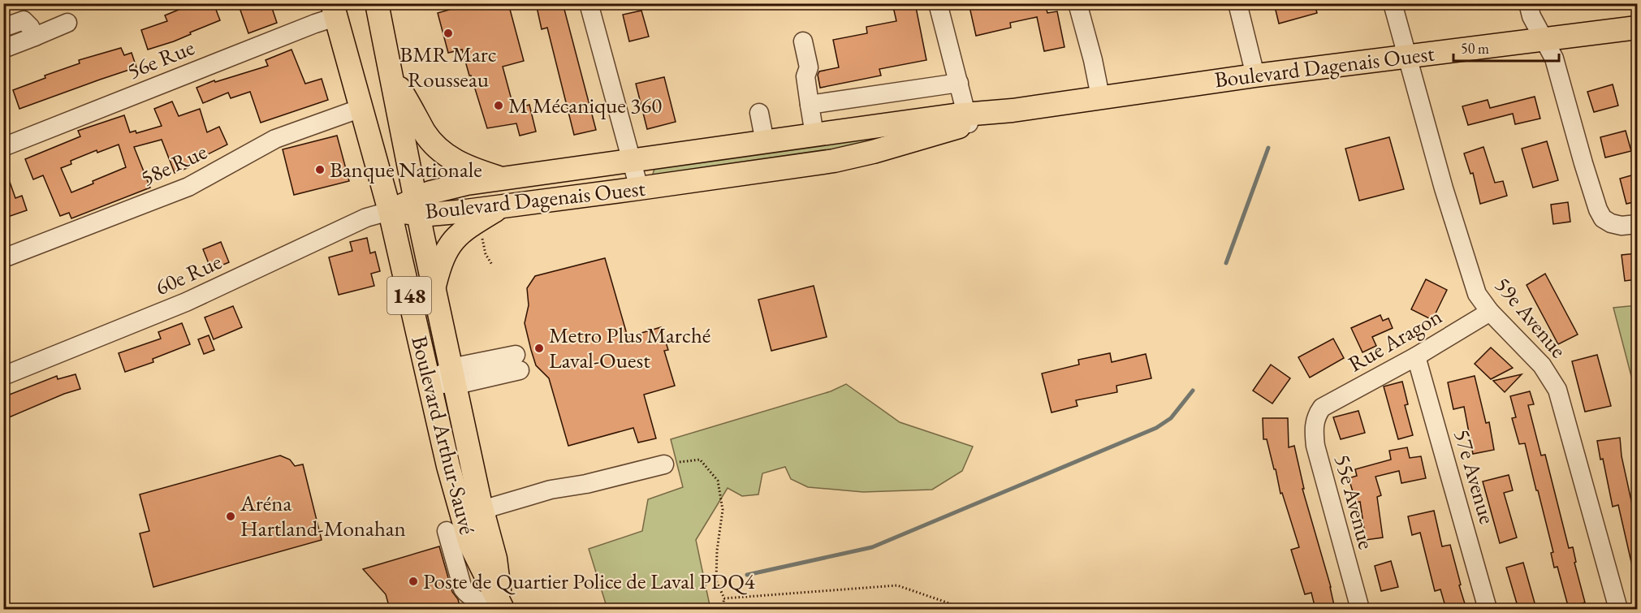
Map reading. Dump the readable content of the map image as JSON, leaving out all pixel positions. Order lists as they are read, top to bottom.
{
  "streets": {
    "main road": ["Boulevard Dagenais Ouest", "148", "Boulevard Arthur-Sauvé"],
    "street": [
      "56e Rue",
      "58e Rue",
      "60e Rue",
      "59e Avenue",
      "Rue Aragon",
      "57e Avenue",
      "55e Avenue"
    ]
  },
  "crossings": [
    ["56e Rue", "Boulevard Arthur-Sauvé"],
    ["Boulevard Dagenais Ouest", "60e Rue"],
    ["Boulevard Dagenais Ouest", "59e Avenue"],
    ["Boulevard Dagenais Ouest", "Boulevard Arthur-Sauvé"],
    ["58e Rue", "Boulevard Arthur-Sauvé"],
    ["60e Rue", "Boulevard Arthur-Sauvé"],
    ["59e Avenue", "Rue Aragon"],
    ["Rue Aragon", "57e Avenue"],
    ["Rue Aragon", "55e Avenue"]
  ],
  "places": [
    "BMR Marc Rousseau",
    "M Mécanique 360",
    "Banque Nationale",
    "Metro Plus Marché Laval-Ouest",
    "Aréna Hartland-Monahan",
    "Poste de Quartier Police de Laval PDQ4"
  ],
  "scale_bar": "50 m"
}
